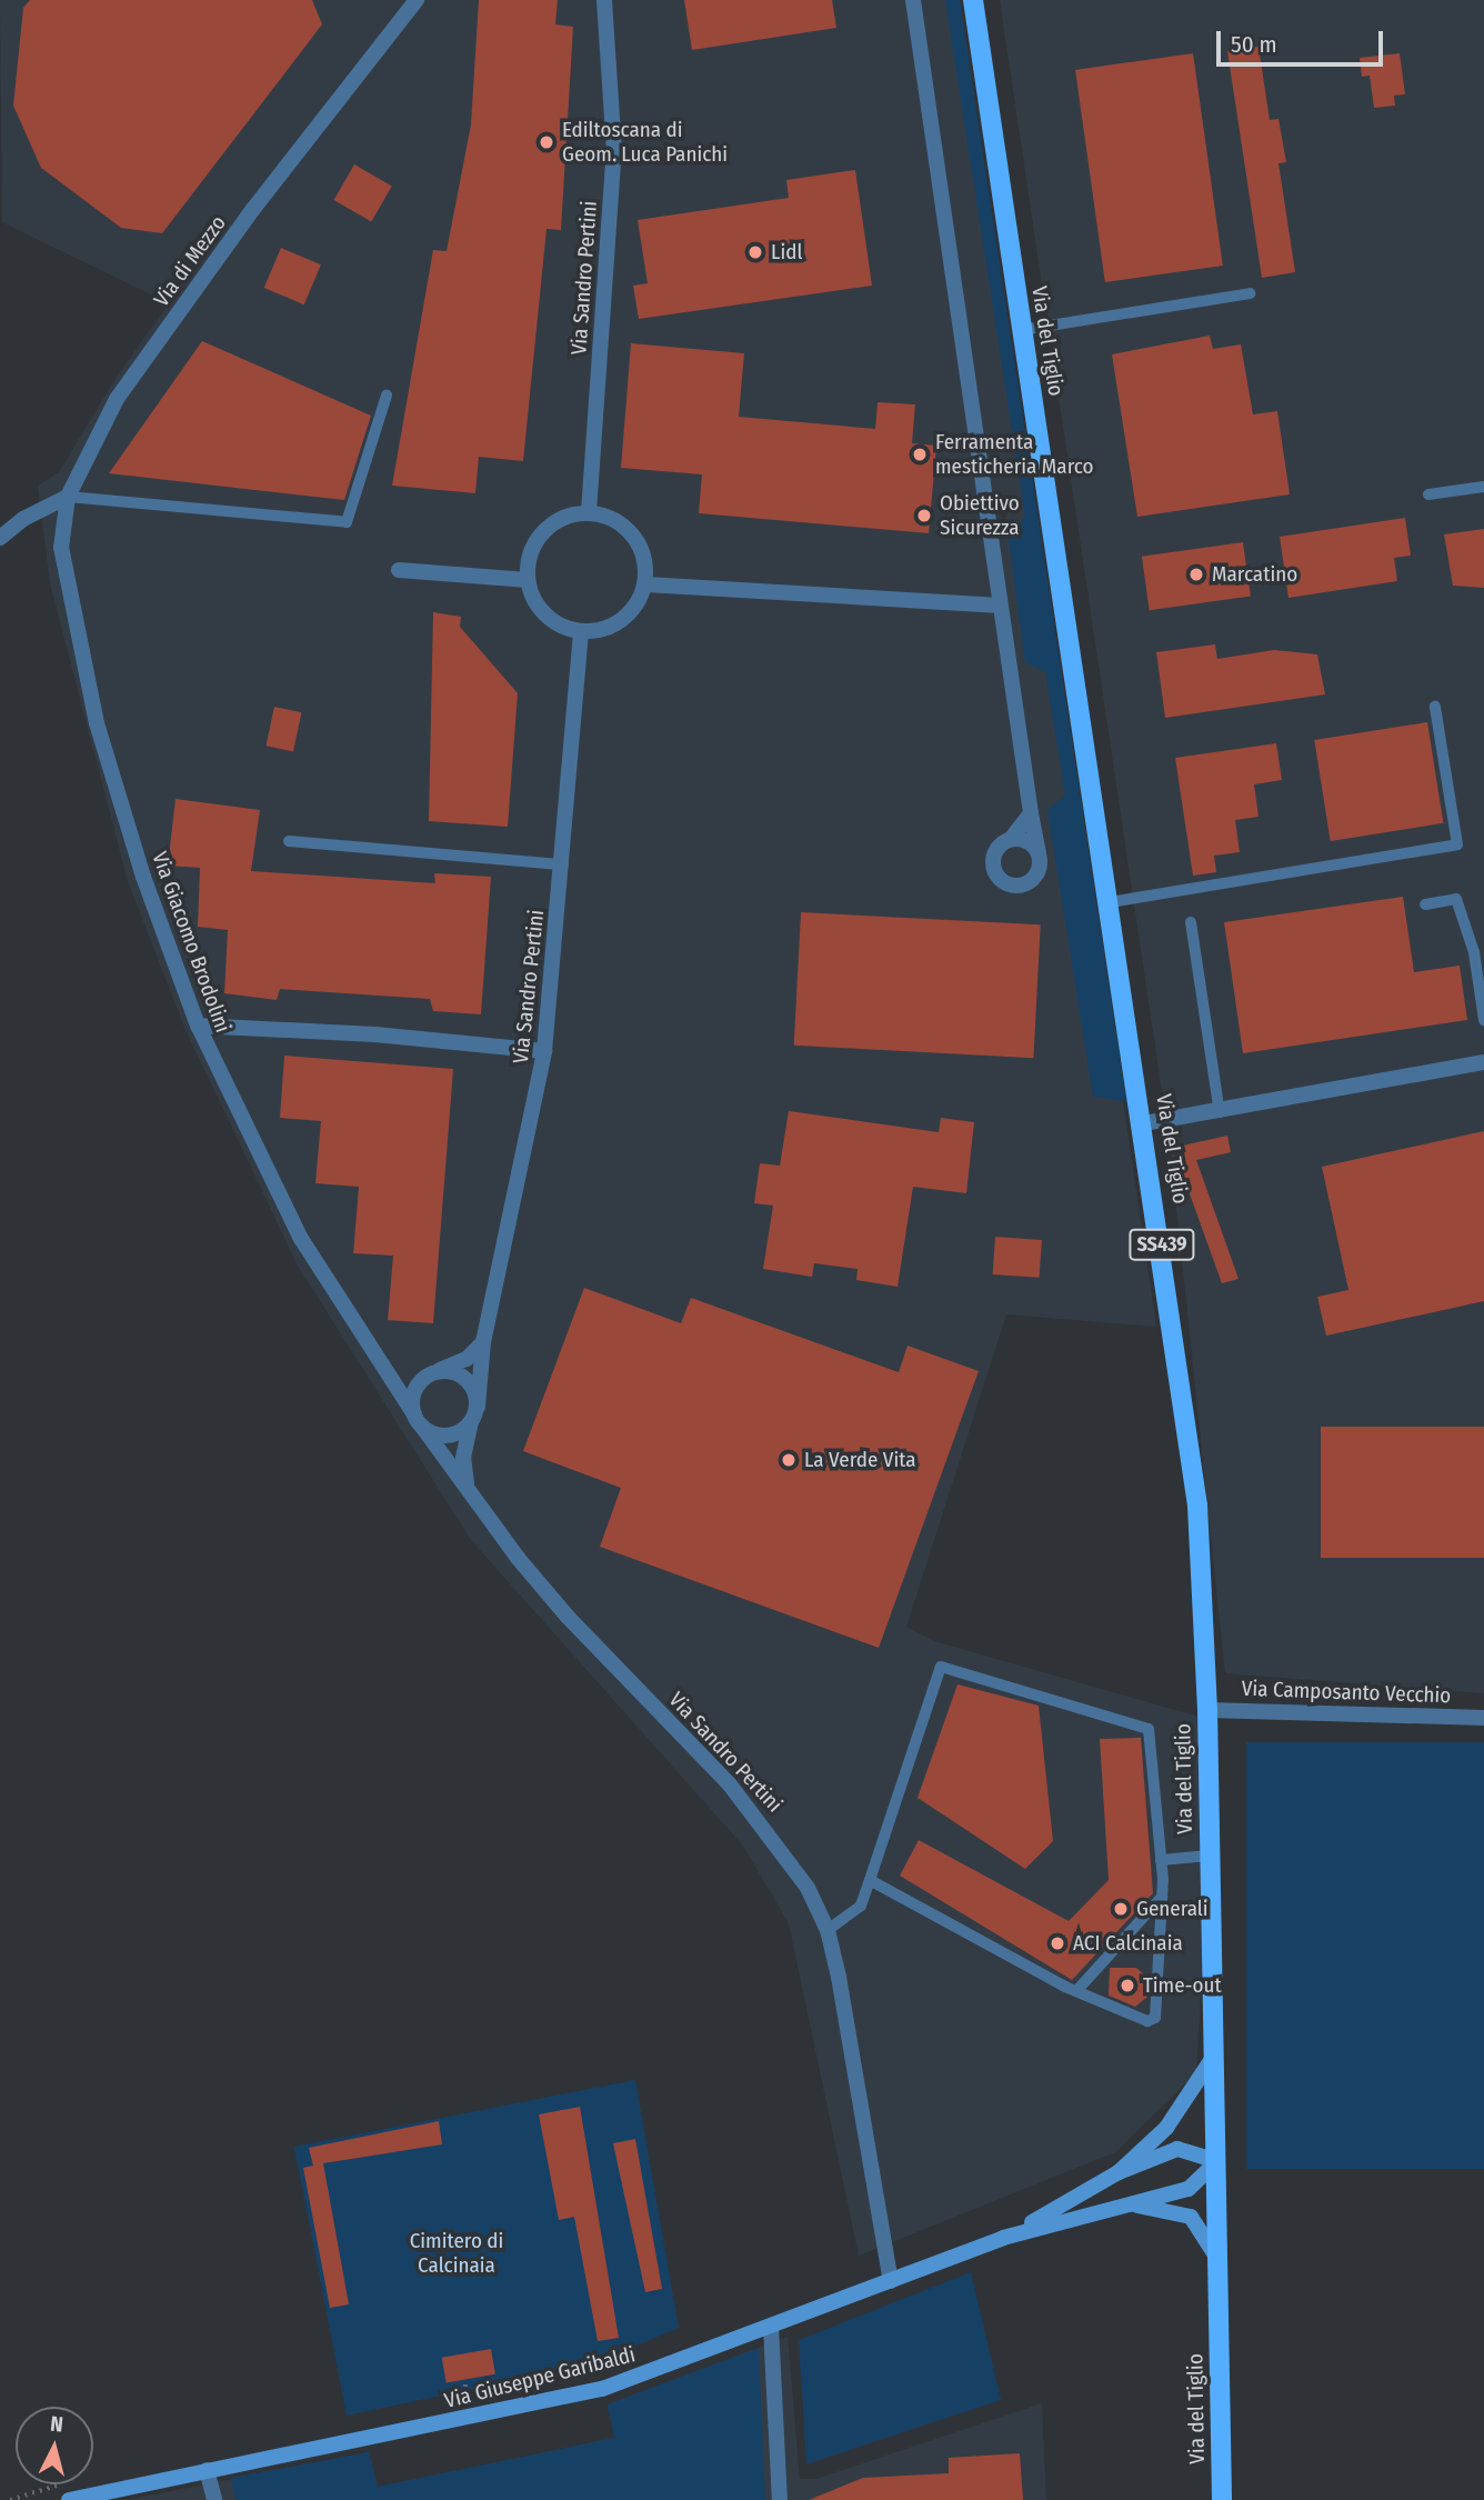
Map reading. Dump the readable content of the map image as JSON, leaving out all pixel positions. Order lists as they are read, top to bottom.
{
  "streets": {
    "main road": ["Via del Tiglio", "SS439"],
    "street": [
      "Via di Mezzo",
      "Via Sandro Pertini",
      "Via Giacomo Brodolini",
      "Via Camposanto Vecchio",
      "Via Giuseppe Garibaldi"
    ]
  },
  "crossings": [
    ["Via di Mezzo", "Via Giacomo Brodolini"],
    ["Via Sandro Pertini", "Via Giacomo Brodolini"],
    ["Via Sandro Pertini", "Via Giuseppe Garibaldi"],
    ["Via del Tiglio", "Via Camposanto Vecchio"]
  ],
  "parks": ["Cimitero di Calcinaia"],
  "places": [
    "Ediltoscana di Geom. Luca Panichi",
    "Lidl",
    "Ferramenta mesticheria Marco",
    "Obiettivo Sicurezza",
    "Marcatino",
    "La Verde Vita",
    "Generali",
    "ACI Calcinaia",
    "Time-out"
  ],
  "scale_bar": "50 m",
  "north": "top"
}
